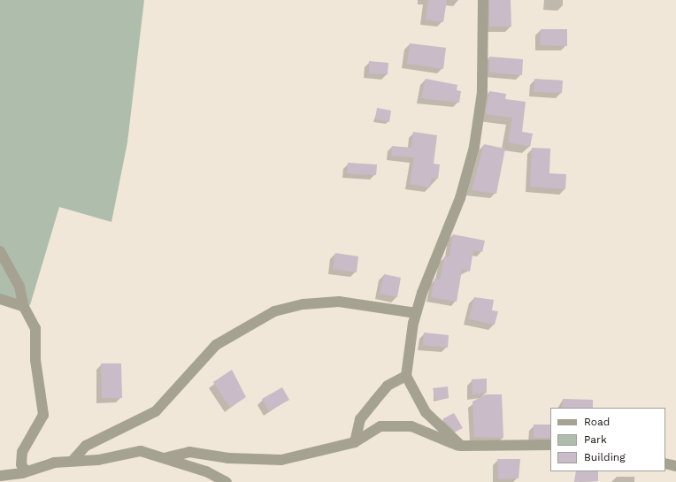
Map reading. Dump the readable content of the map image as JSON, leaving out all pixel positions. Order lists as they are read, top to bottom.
{
  "legend": ["Road", "Park", "Building"]
}
